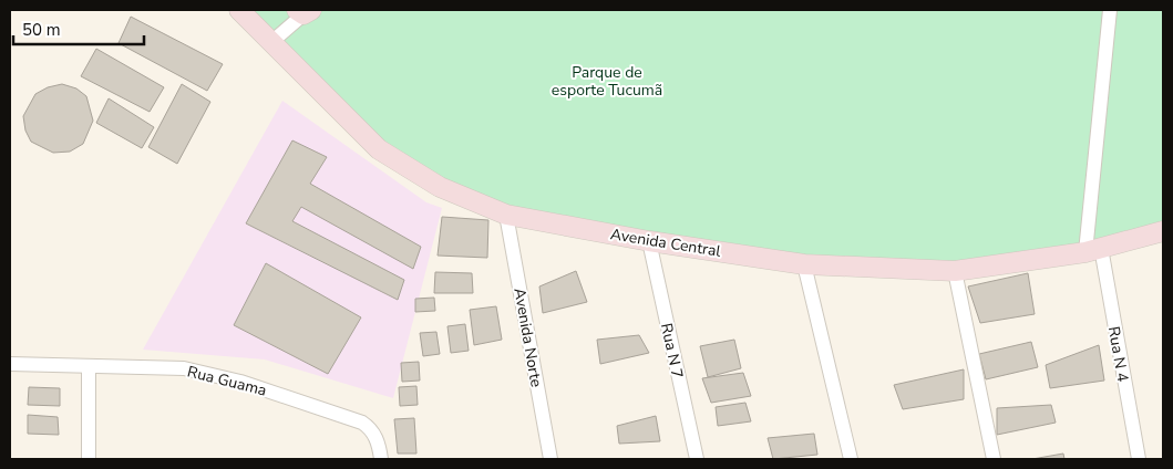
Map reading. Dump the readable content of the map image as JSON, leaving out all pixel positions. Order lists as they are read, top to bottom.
{
  "streets": {
    "street": [
      "Avenida Central",
      "Avenida Norte",
      "Rua N 7",
      "Rua N 4",
      "Rua Guama"
    ]
  },
  "crossings": [
    ["Avenida Central", "Avenida Norte"],
    ["Avenida Central", "Rua N 7"],
    ["Avenida Central", "Rua N 4"]
  ],
  "parks": ["Parque de esporte Tucumã"],
  "scale_bar": "50 m"
}
